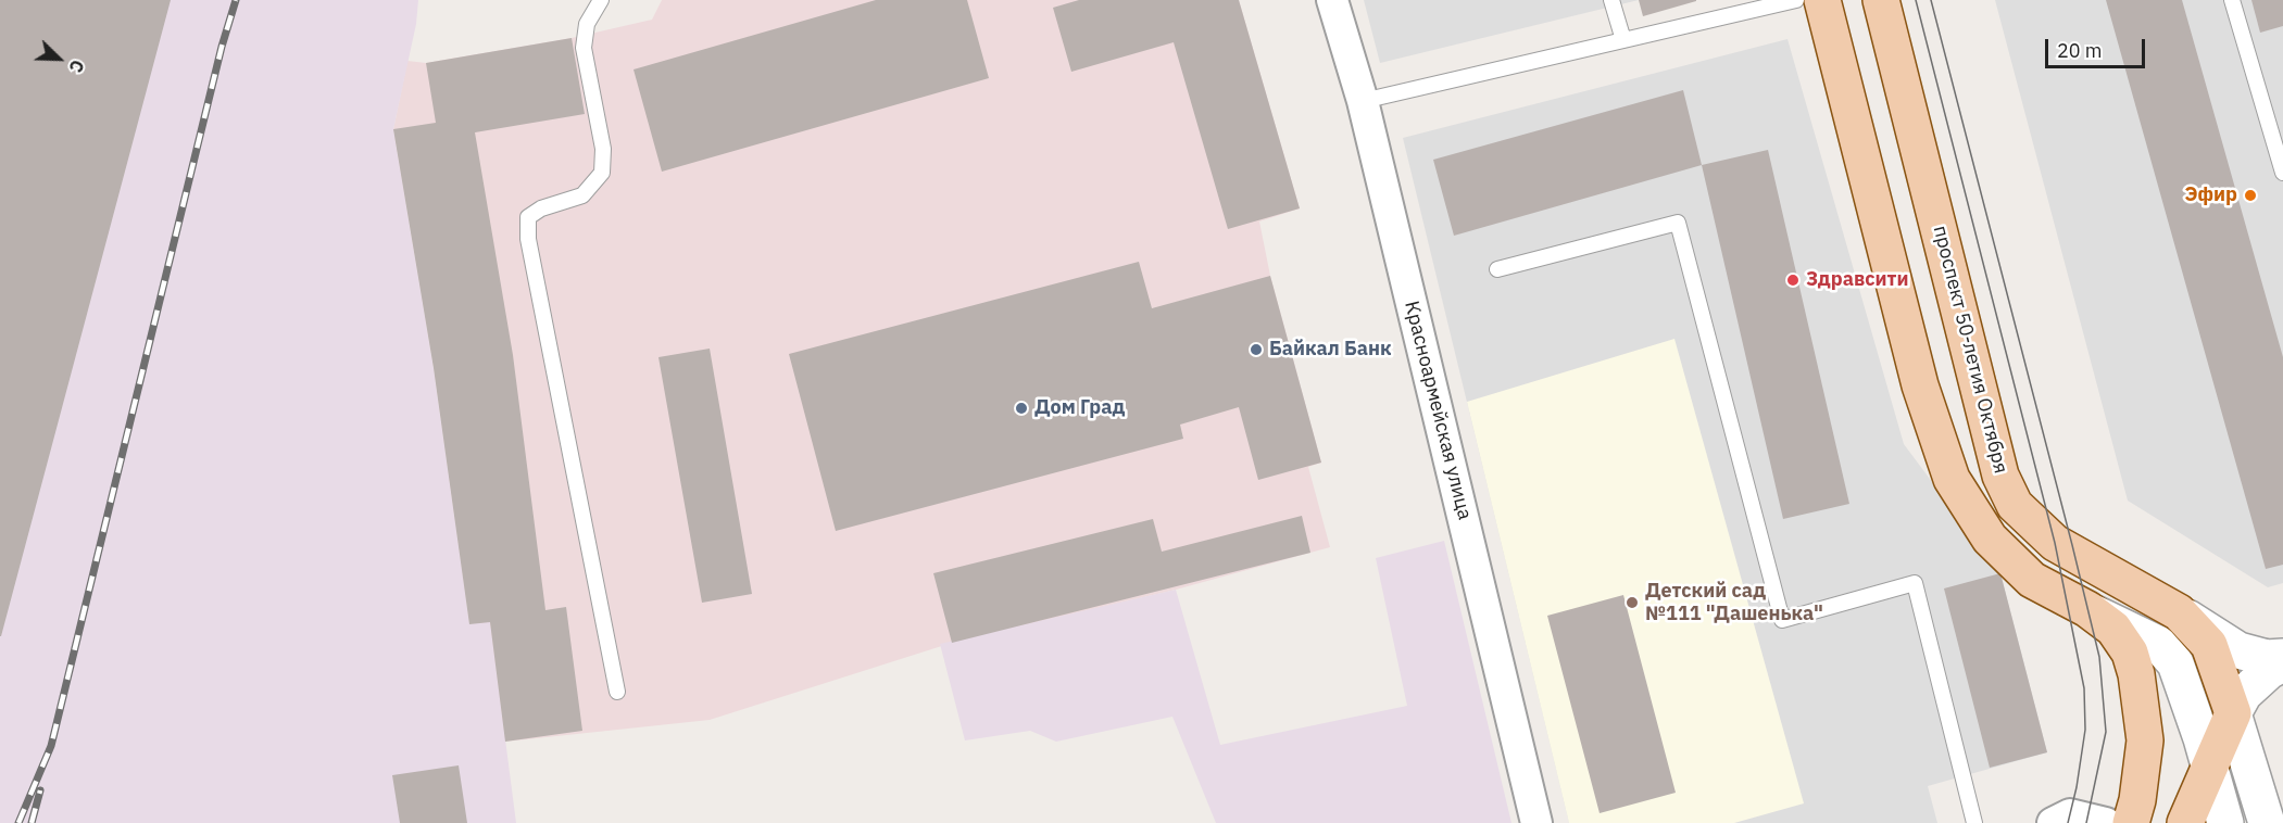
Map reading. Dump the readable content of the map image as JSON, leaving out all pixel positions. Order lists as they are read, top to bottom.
{
  "streets": {
    "main road": ["проспект 50-летия Октября"],
    "street": ["Красноармейская улица"]
  },
  "places": [
    "Эфир",
    "Здравсити",
    "Байкал Банк",
    "Дом Град",
    "Детский сад №111 \"Дашенька\""
  ],
  "scale_bar": "20 m",
  "north": "bottom right"
}
